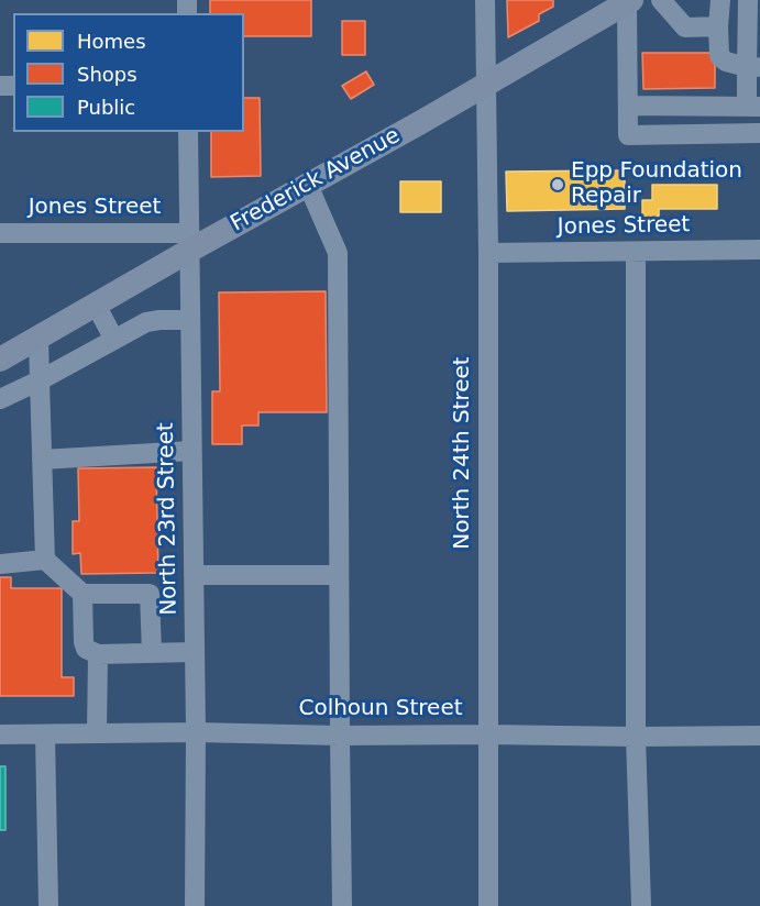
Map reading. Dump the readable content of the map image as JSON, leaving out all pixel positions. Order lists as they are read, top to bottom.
{
  "streets": {
    "main road": ["Frederick Avenue"],
    "street": [
      "Jones Street",
      "North 24th Street",
      "North 23rd Street",
      "Colhoun Street"
    ]
  },
  "crossings": [
    ["Frederick Avenue", "Jones Street"],
    ["Frederick Avenue", "North 24th Street"],
    ["Frederick Avenue", "North 23rd Street"],
    ["Jones Street", "North 24th Street"],
    ["Jones Street", "North 23rd Street"],
    ["North 24th Street", "Colhoun Street"],
    ["North 23rd Street", "Colhoun Street"]
  ],
  "places": ["Epp Foundation Repair"],
  "legend": ["Homes", "Shops", "Public"]
}
